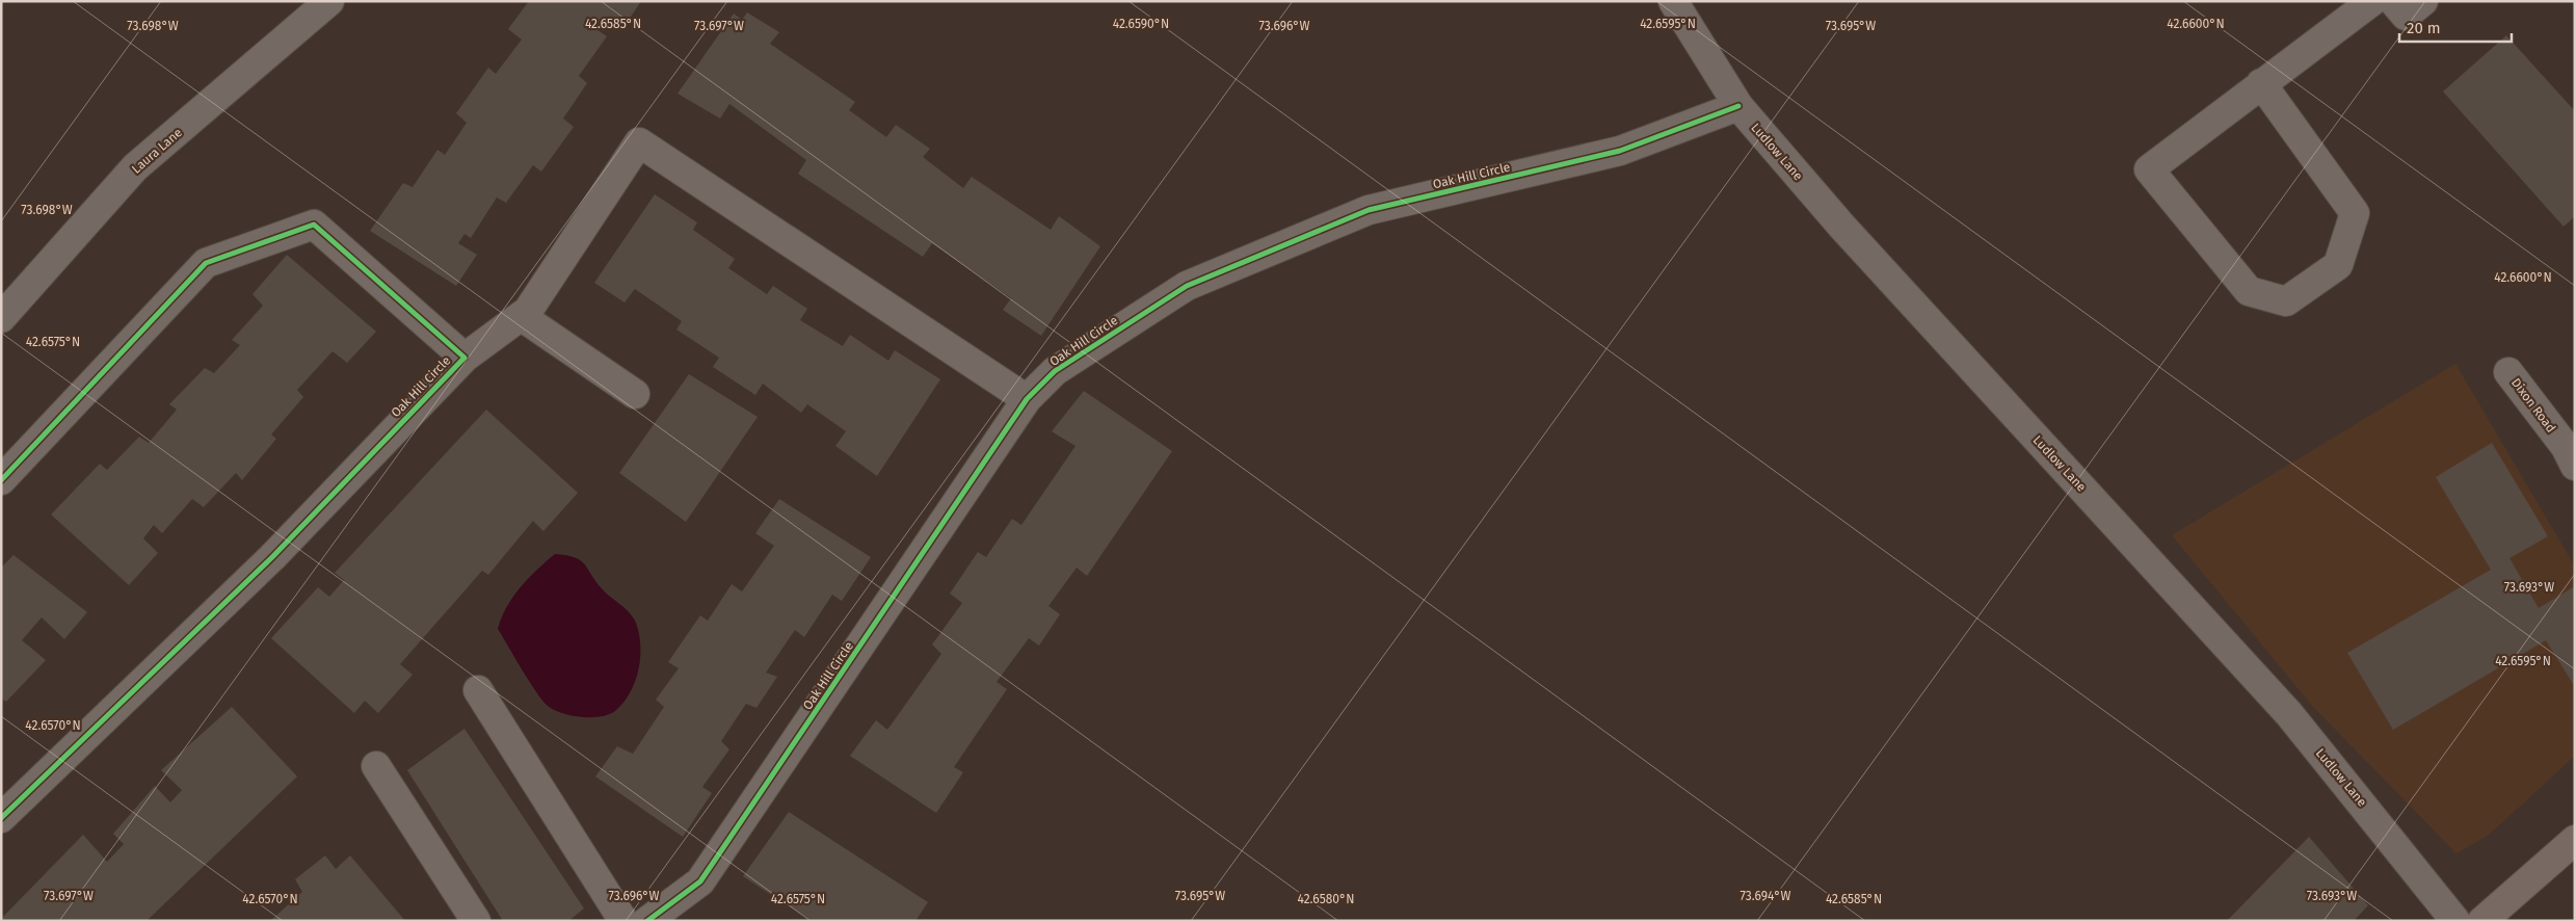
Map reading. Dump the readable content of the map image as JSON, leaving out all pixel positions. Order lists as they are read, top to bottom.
{
  "streets": {
    "street": [
      "Laura Lane",
      "Ludlow Lane",
      "Oak Hill Circle",
      "Dixon Road"
    ]
  },
  "crossings": [
    ["Ludlow Lane", "Oak Hill Circle"]
  ],
  "scale_bar": "20 m",
  "coordinates": [
    "42.6600°N",
    "42.6585°N",
    "42.6590°N",
    "42.6595°N",
    "73.698°W",
    "73.697°W",
    "73.696°W",
    "73.695°W",
    "42.6575°N",
    "73.693°W",
    "42.6570°N",
    "73.694°W",
    "42.6580°N"
  ]
}
